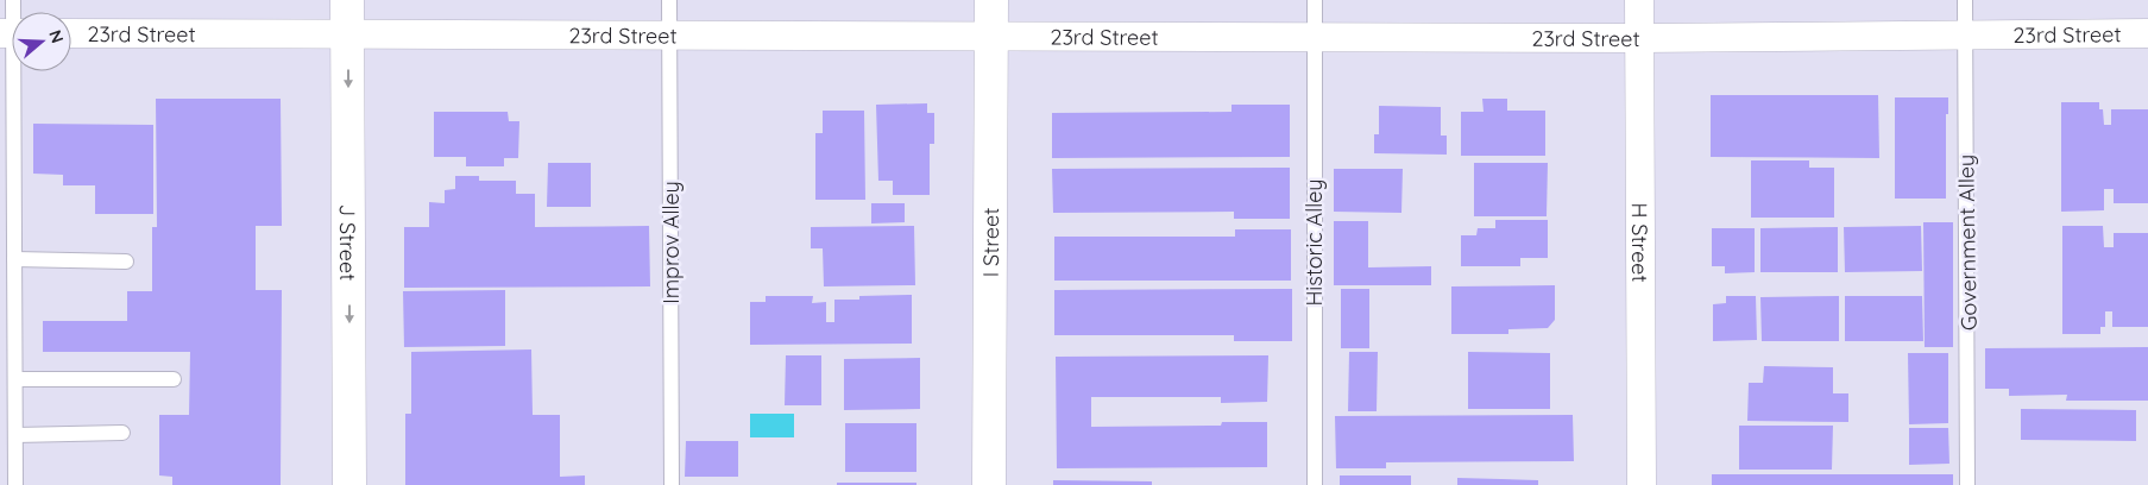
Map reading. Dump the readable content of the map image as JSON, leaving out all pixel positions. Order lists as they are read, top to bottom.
{
  "streets": {
    "main road": ["J Street", "I Street"],
    "street": ["23rd Street", "H Street"],
    "lane": ["Improv Alley", "Historic Alley", "Government Alley"]
  },
  "crossings": [
    ["23rd Street", "J Street"],
    ["23rd Street", "Improv Alley"],
    ["23rd Street", "I Street"],
    ["23rd Street", "Historic Alley"],
    ["23rd Street", "H Street"],
    ["23rd Street", "Government Alley"]
  ],
  "one_way": ["J Street"],
  "north": "right"
}
